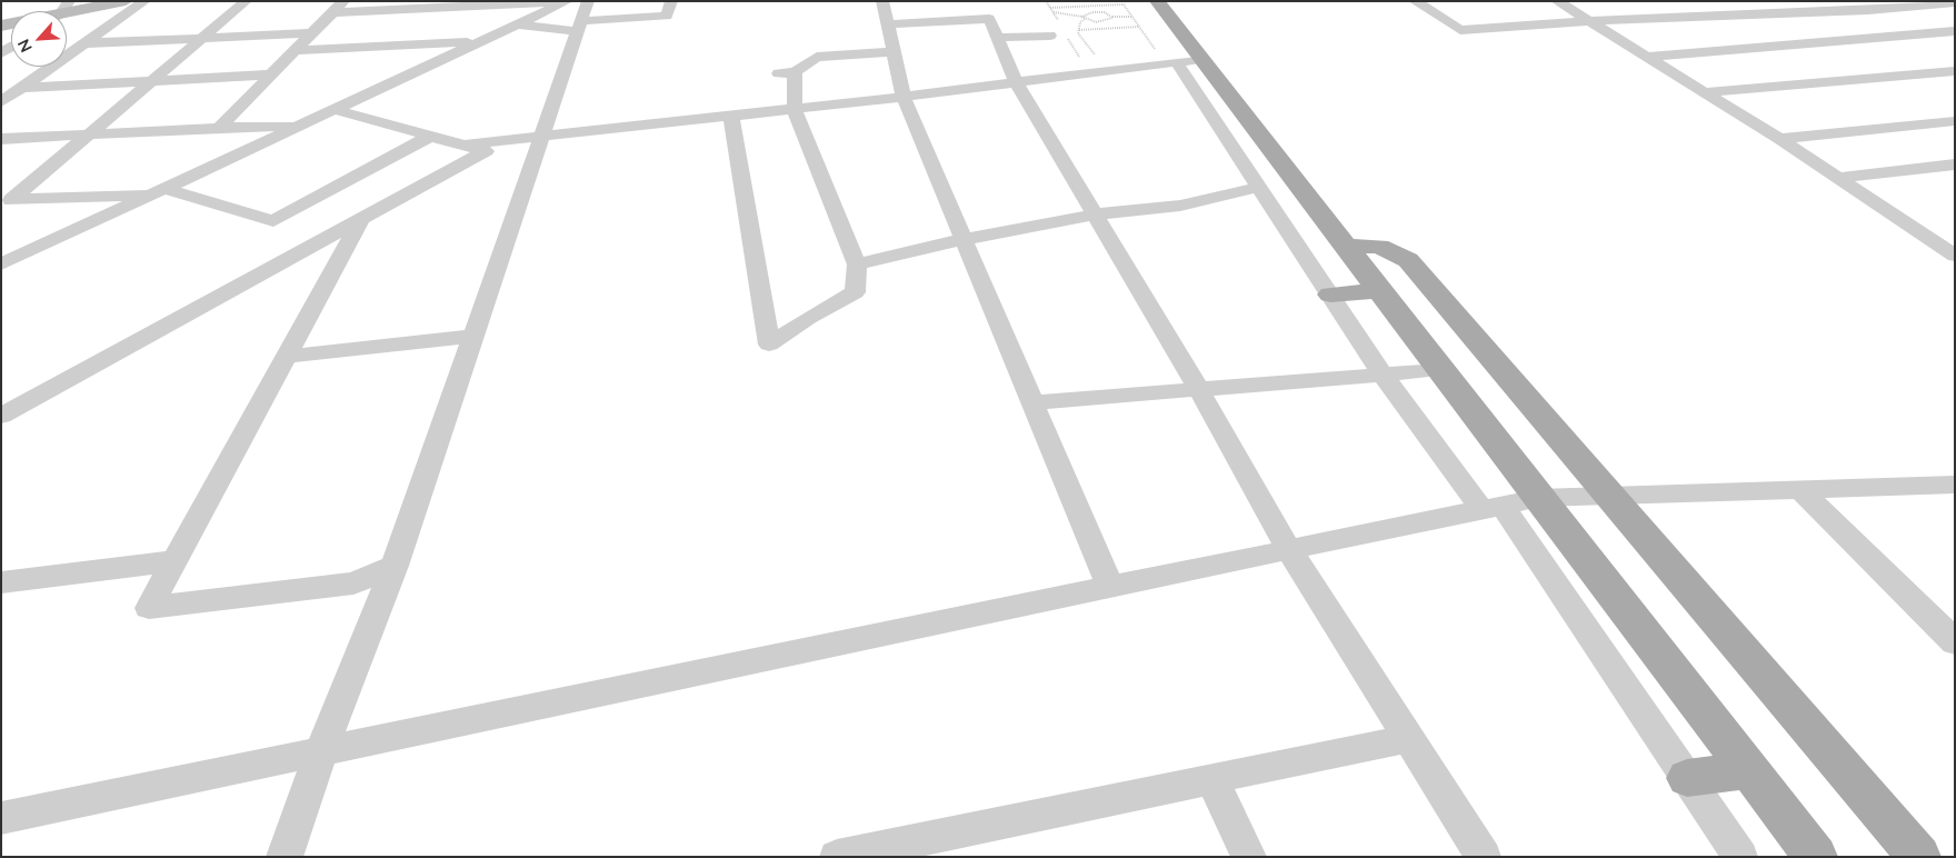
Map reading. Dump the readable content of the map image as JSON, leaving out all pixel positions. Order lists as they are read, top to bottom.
{
  "north": "bottom left"
}
